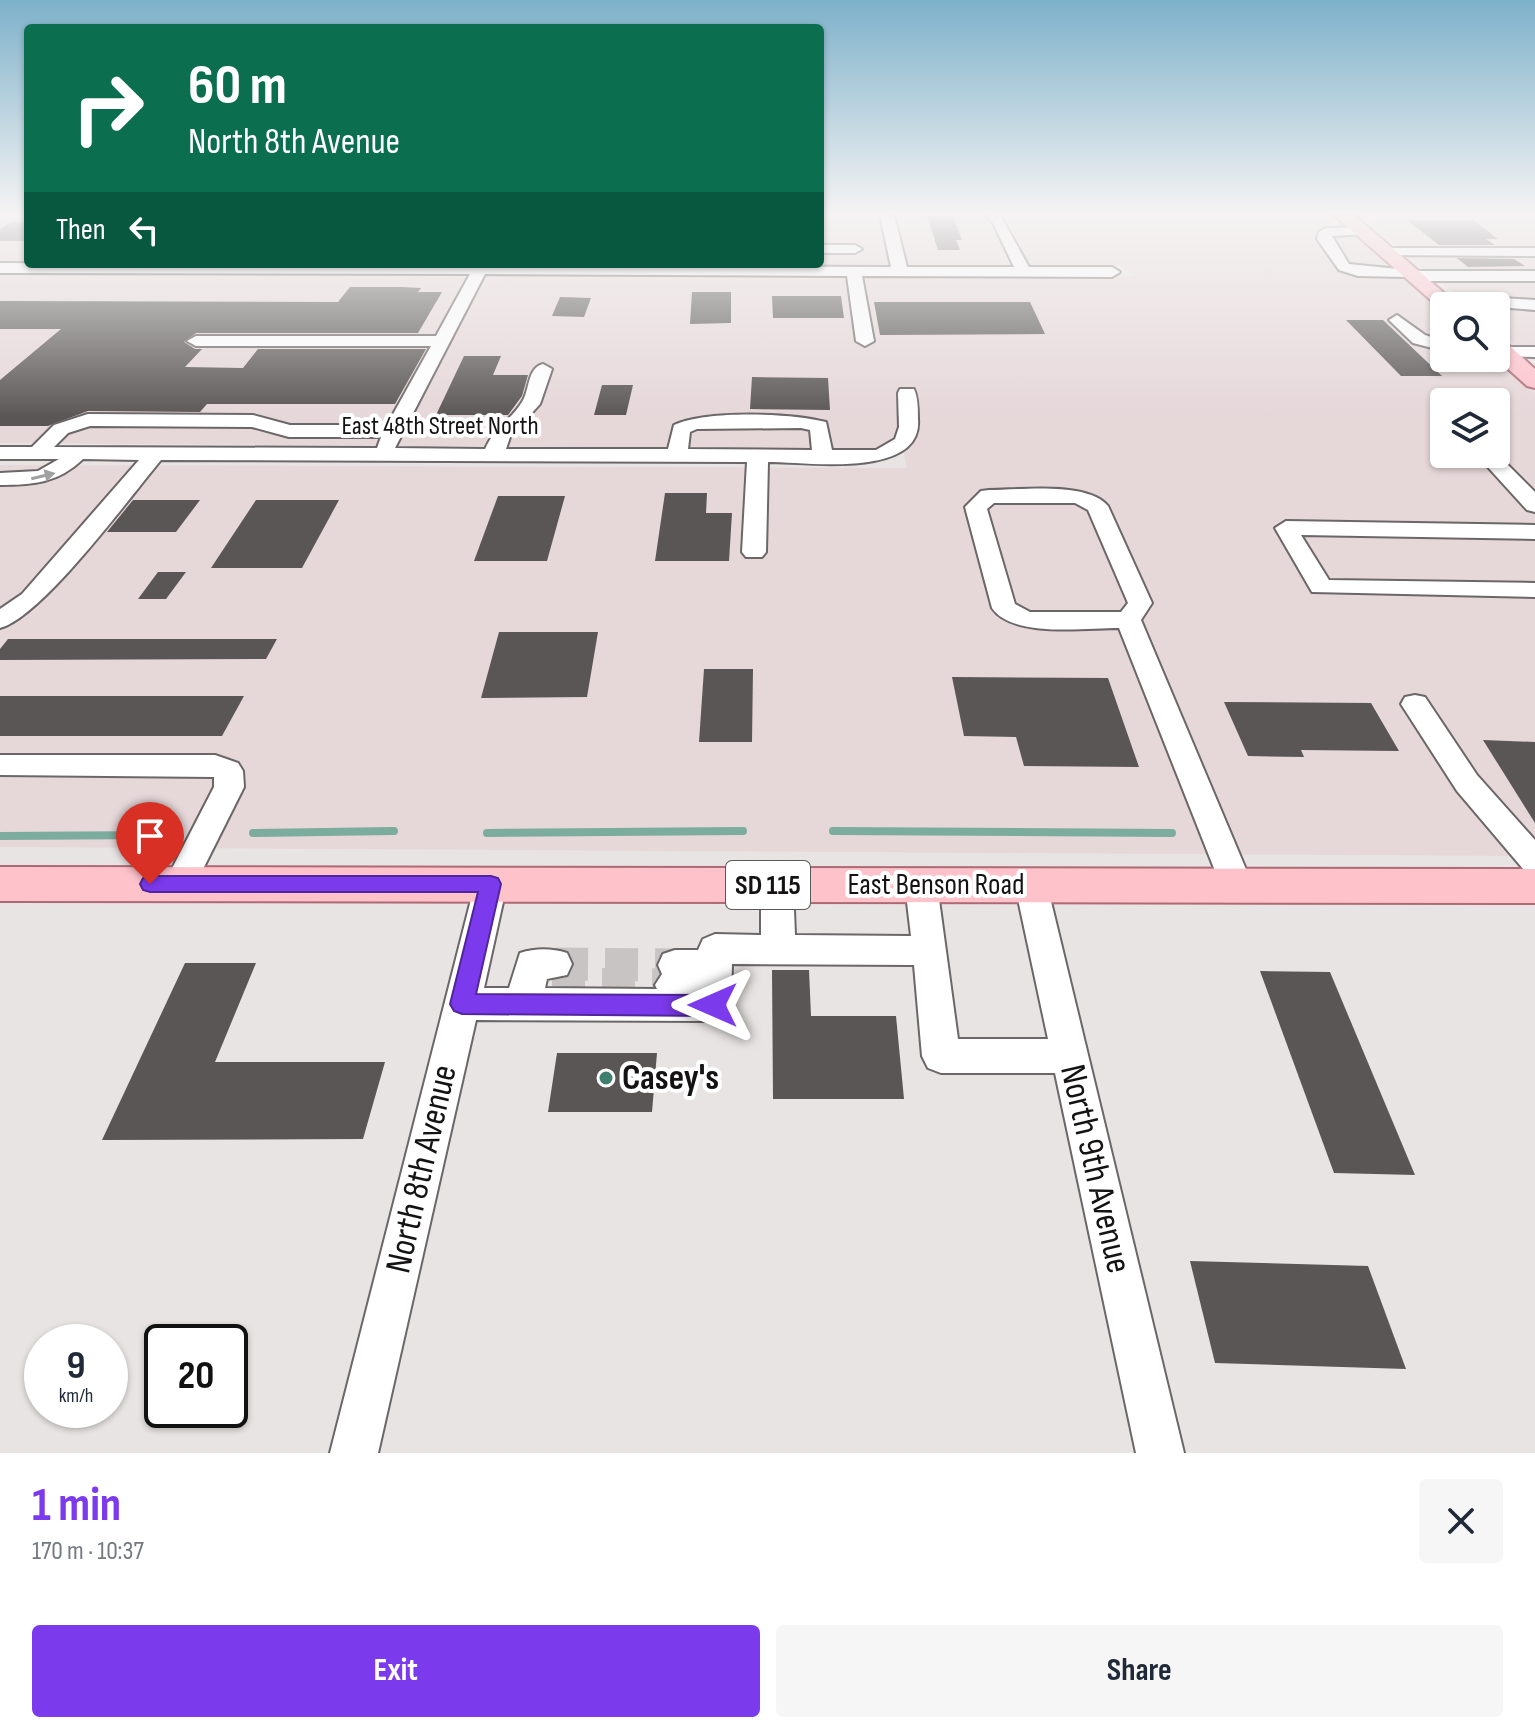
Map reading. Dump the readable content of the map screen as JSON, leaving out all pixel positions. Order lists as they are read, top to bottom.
{
  "streets": {
    "main road": ["SD 115", "East Benson Road"],
    "street": ["East 48th Street North", "North 8th Avenue", "North 9th Avenue"]
  },
  "crossings": [
    ["East Benson Road", "North 8th Avenue"],
    ["East Benson Road", "North 9th Avenue"]
  ],
  "places": ["Casey's"],
  "page": {
    "turn": ["60 m", "North 8th Avenue"],
    "then": "Then",
    "speed": "9 km/h",
    "limit": "20",
    "heading": ["1 min", "170 m · 10:37"],
    "buttons": ["Exit", "Share"]
  }
}
